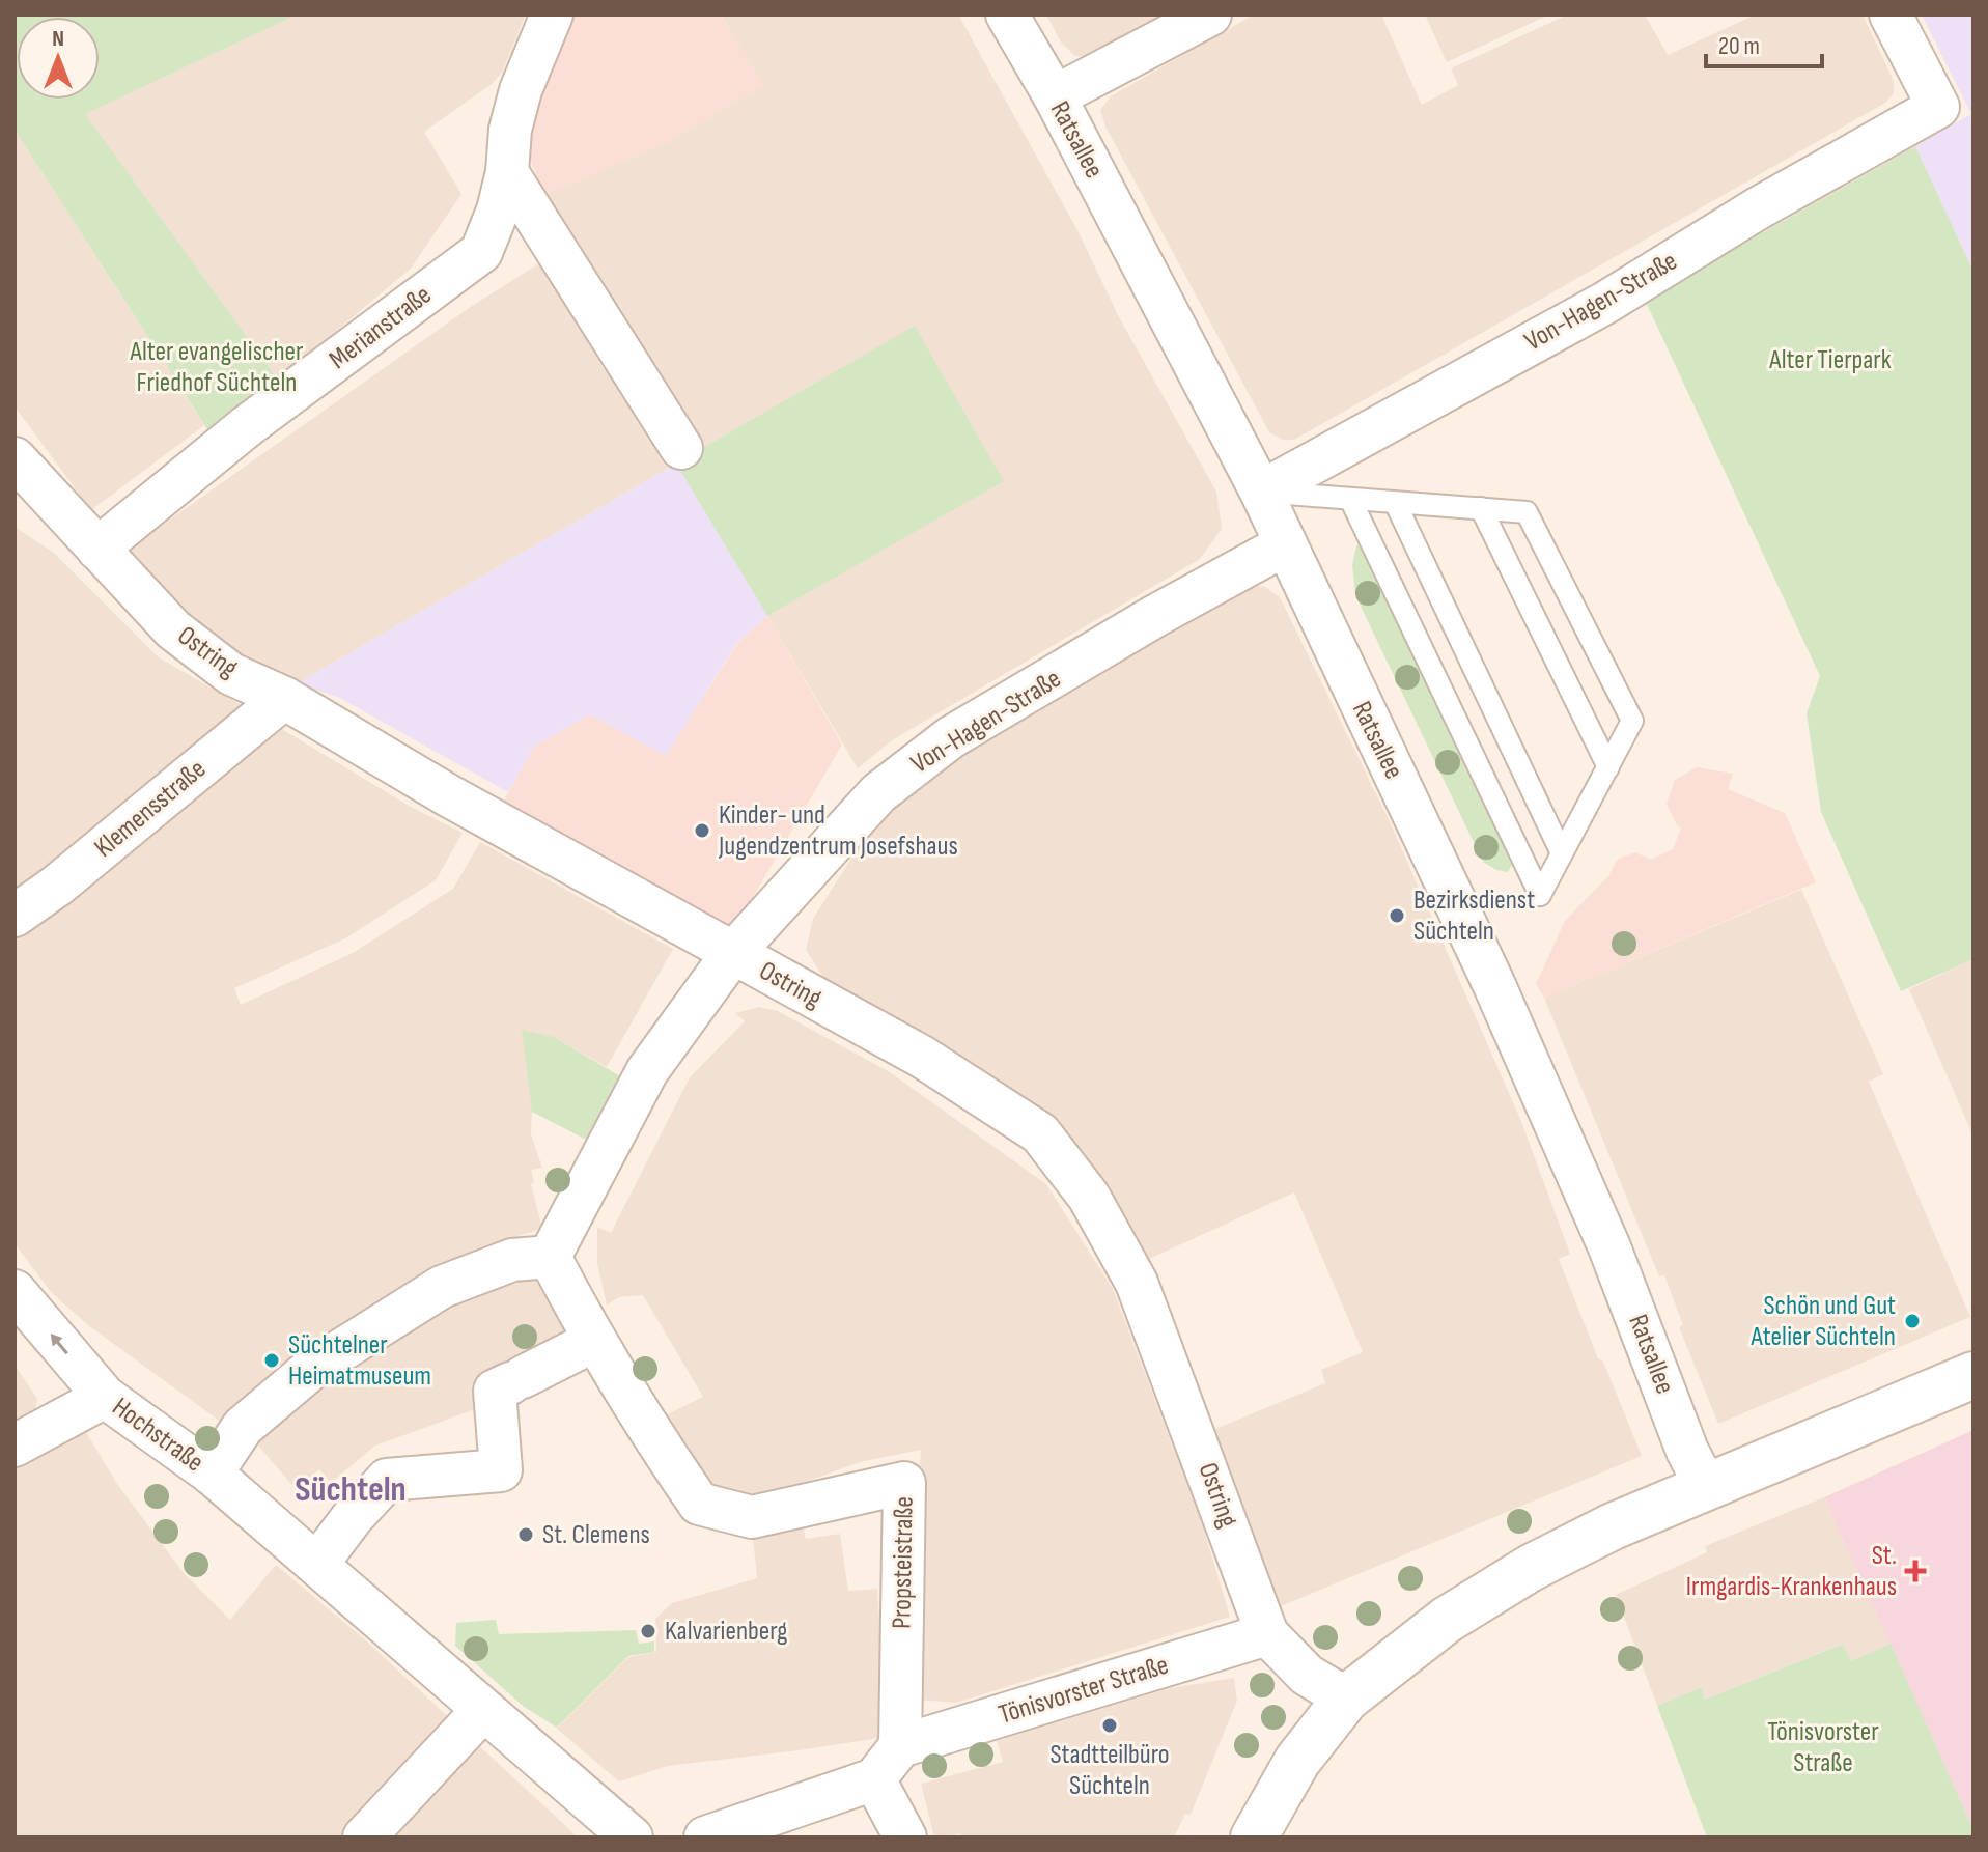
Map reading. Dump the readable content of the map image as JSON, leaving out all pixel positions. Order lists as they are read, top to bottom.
{
  "streets": {
    "street": [
      "Ratsallee",
      "Von-Hagen-Straße",
      "Merianstraße",
      "Ostring",
      "Klemensstraße",
      "Hochstraße",
      "Propsteistraße",
      "Tönisvorster Straße"
    ]
  },
  "crossings": [
    ["Ratsallee", "Von-Hagen-Straße"],
    ["Von-Hagen-Straße", "Ostring"],
    ["Merianstraße", "Ostring"],
    ["Ostring", "Klemensstraße"],
    ["Ostring", "Tönisvorster Straße"],
    ["Propsteistraße", "Tönisvorster Straße"]
  ],
  "districts": ["Süchteln"],
  "parks": ["Alter evangelischer Friedhof Süchteln", "Alter Tierpark", "Tönisvorster Straße"],
  "places": {
    "other": [
      "Kinder- und Jugendzentrum Josefshaus",
      "Bezirksdienst Süchteln",
      "Schön und Gut Atelier Süchteln",
      "Süchtelner Heimatmuseum",
      "St. Clemens",
      "Kalvarienberg",
      "Stadtteilbüro Süchteln"
    ],
    "health": ["St. Irmgardis-Krankenhaus"]
  },
  "scale_bar": "20 m",
  "north": "top"
}
